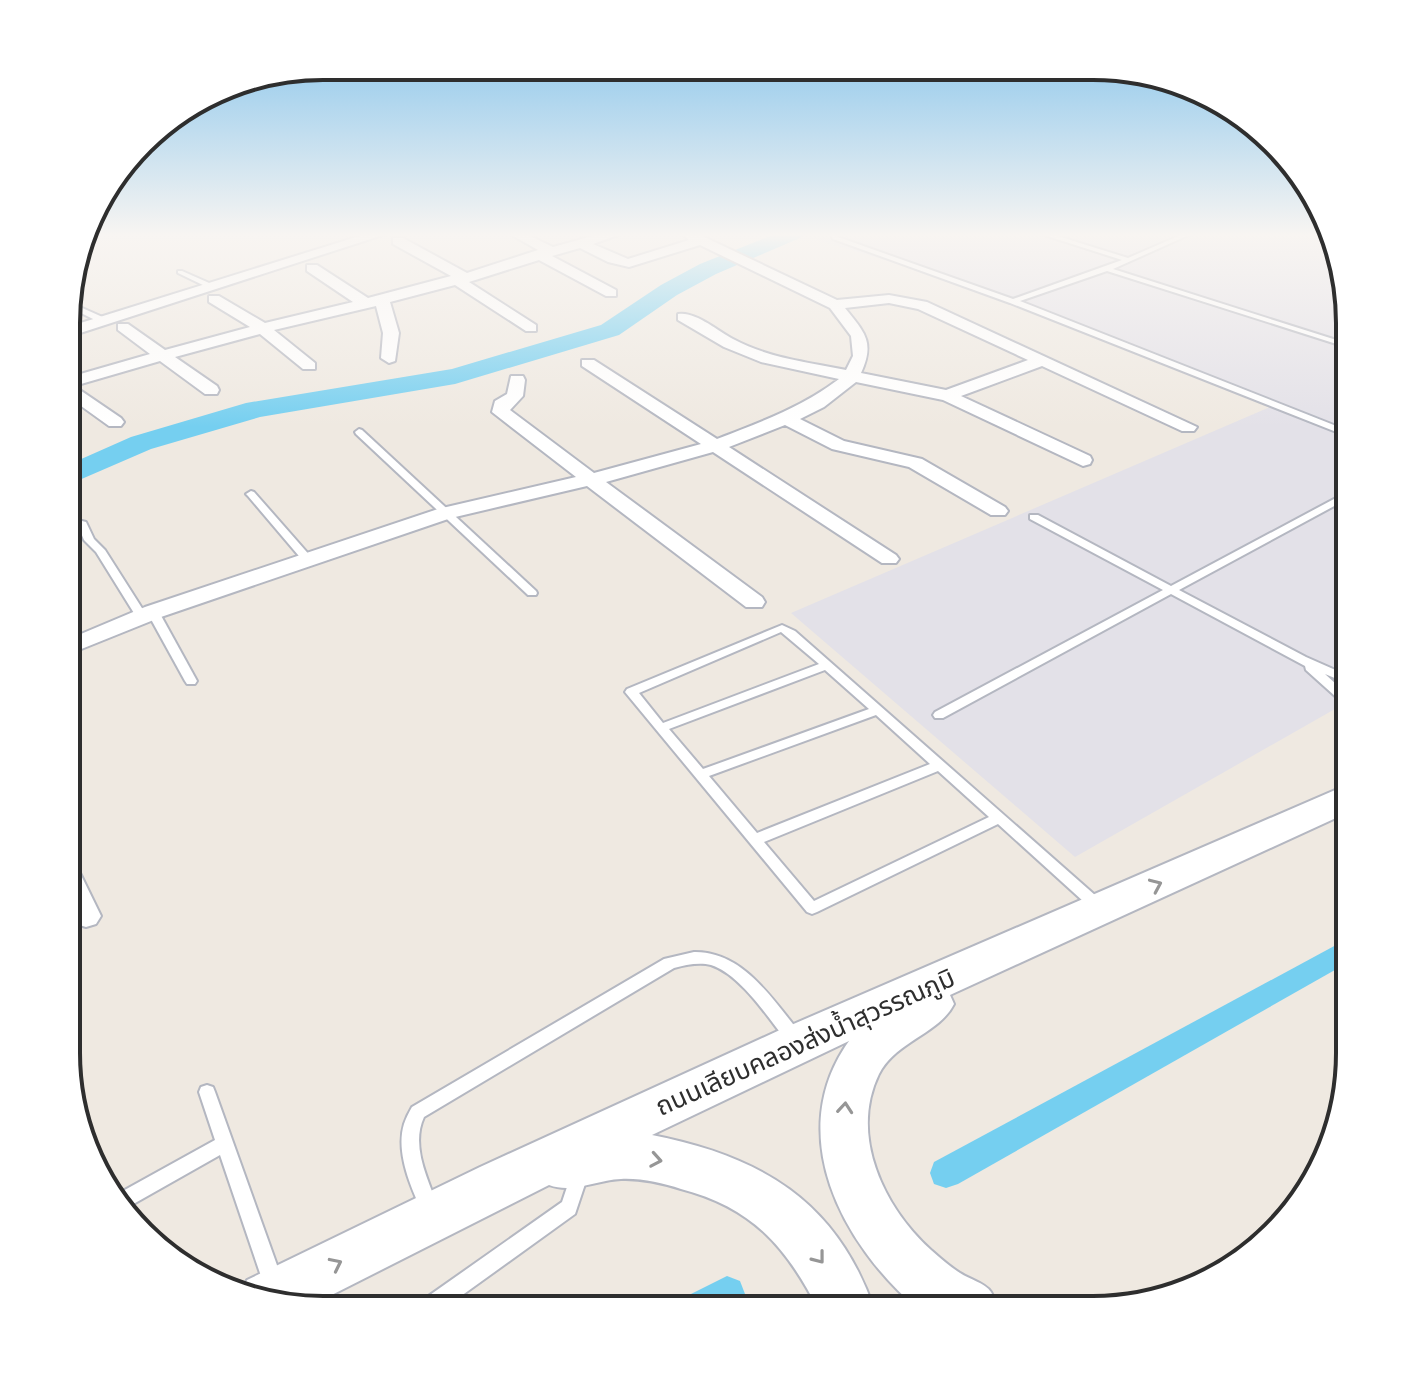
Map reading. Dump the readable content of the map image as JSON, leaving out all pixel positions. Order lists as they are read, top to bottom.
{
  "streets": {
    "main road": ["ถนนเลียบคลองส่งน้ำสุวรรณภูมิ"]
  },
  "one_way": ["ถนนเลียบคลองส่งน้ำสุวรรณภูมิ"]
}
